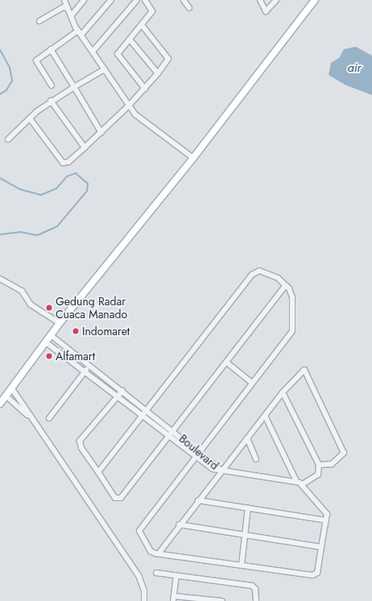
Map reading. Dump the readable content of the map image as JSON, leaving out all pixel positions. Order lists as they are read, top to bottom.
{
  "streets": {
    "street": ["Boulevard"]
  },
  "water": ["air"],
  "places": ["Gedung Radar Cuaca Manado", "Indomaret", "Alfamart"]
}
